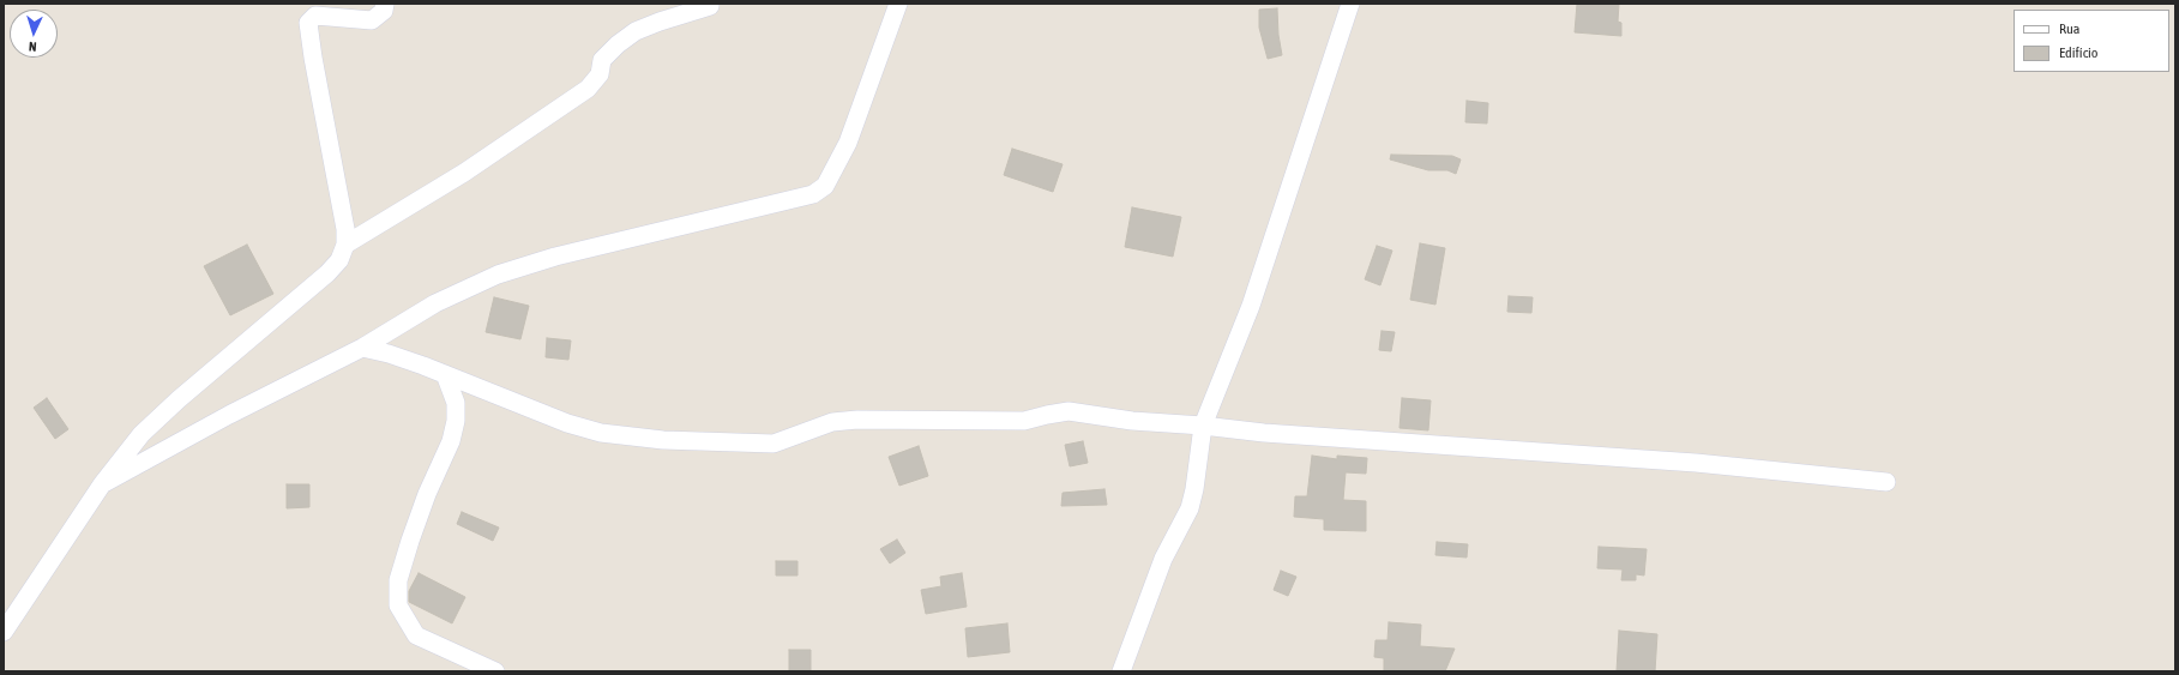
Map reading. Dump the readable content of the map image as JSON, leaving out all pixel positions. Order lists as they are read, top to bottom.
{
  "legend": ["Rua", "Edifício"],
  "north": "bottom"
}
